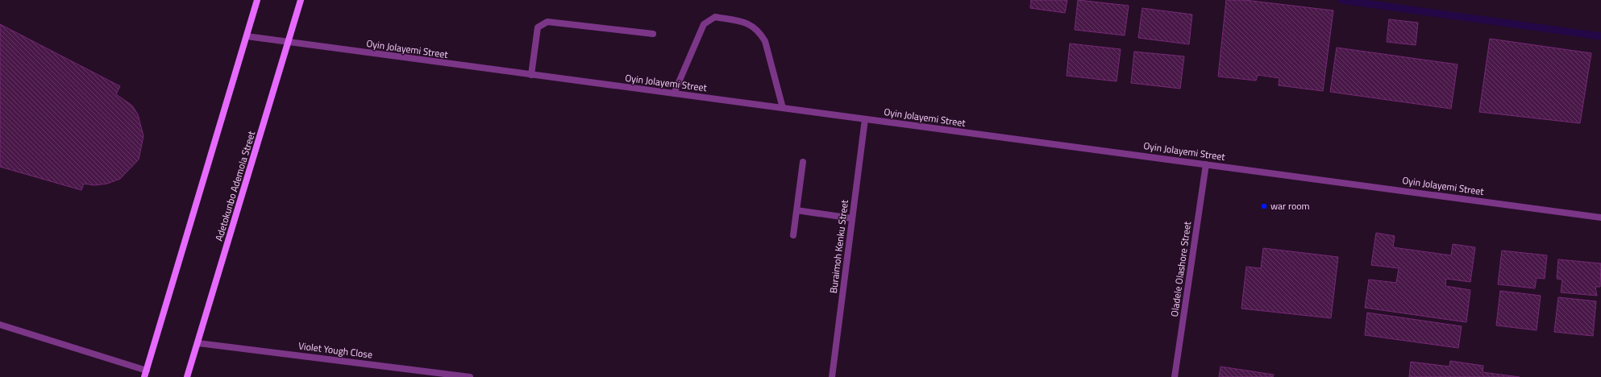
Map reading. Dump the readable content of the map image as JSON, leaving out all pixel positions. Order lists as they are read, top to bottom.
{
  "streets": {
    "main road": ["Adetokunbo Ademola Street"],
    "street": [
      "Oyin Jolayemi Street",
      "Buraimoh Kenku Street",
      "Oladele Olashore Street",
      "Violet Yough Close"
    ]
  },
  "crossings": [
    ["Oyin Jolayemi Street", "Adetokunbo Ademola Street"],
    ["Oyin Jolayemi Street", "Buraimoh Kenku Street"],
    ["Oyin Jolayemi Street", "Oladele Olashore Street"],
    ["Adetokunbo Ademola Street", "Violet Yough Close"]
  ],
  "places": ["war room"]
}
